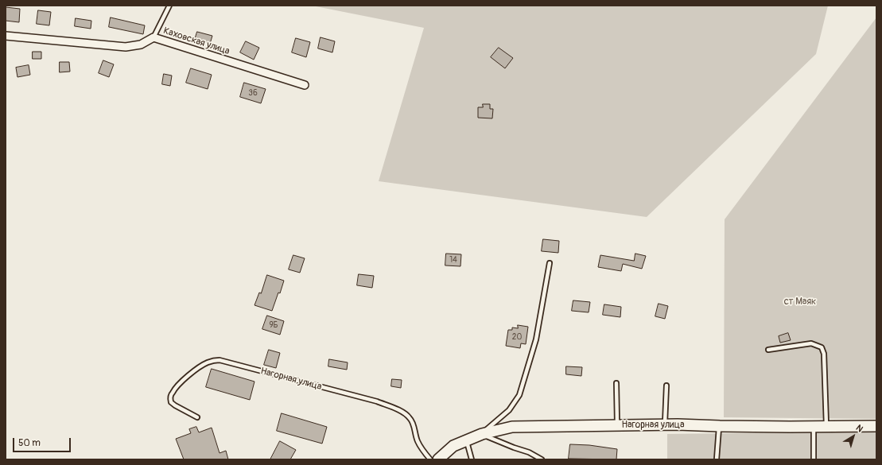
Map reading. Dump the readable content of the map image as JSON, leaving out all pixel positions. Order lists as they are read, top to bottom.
{
  "streets": {
    "main road": ["Нагорная улица"],
    "street": ["Каховская улица"]
  },
  "parks": ["ст Маяк"],
  "house_numbers": [
    "36",
    "14",
    "9Б",
    "20"
  ],
  "scale_bar": "50 m",
  "north": "top right"
}
